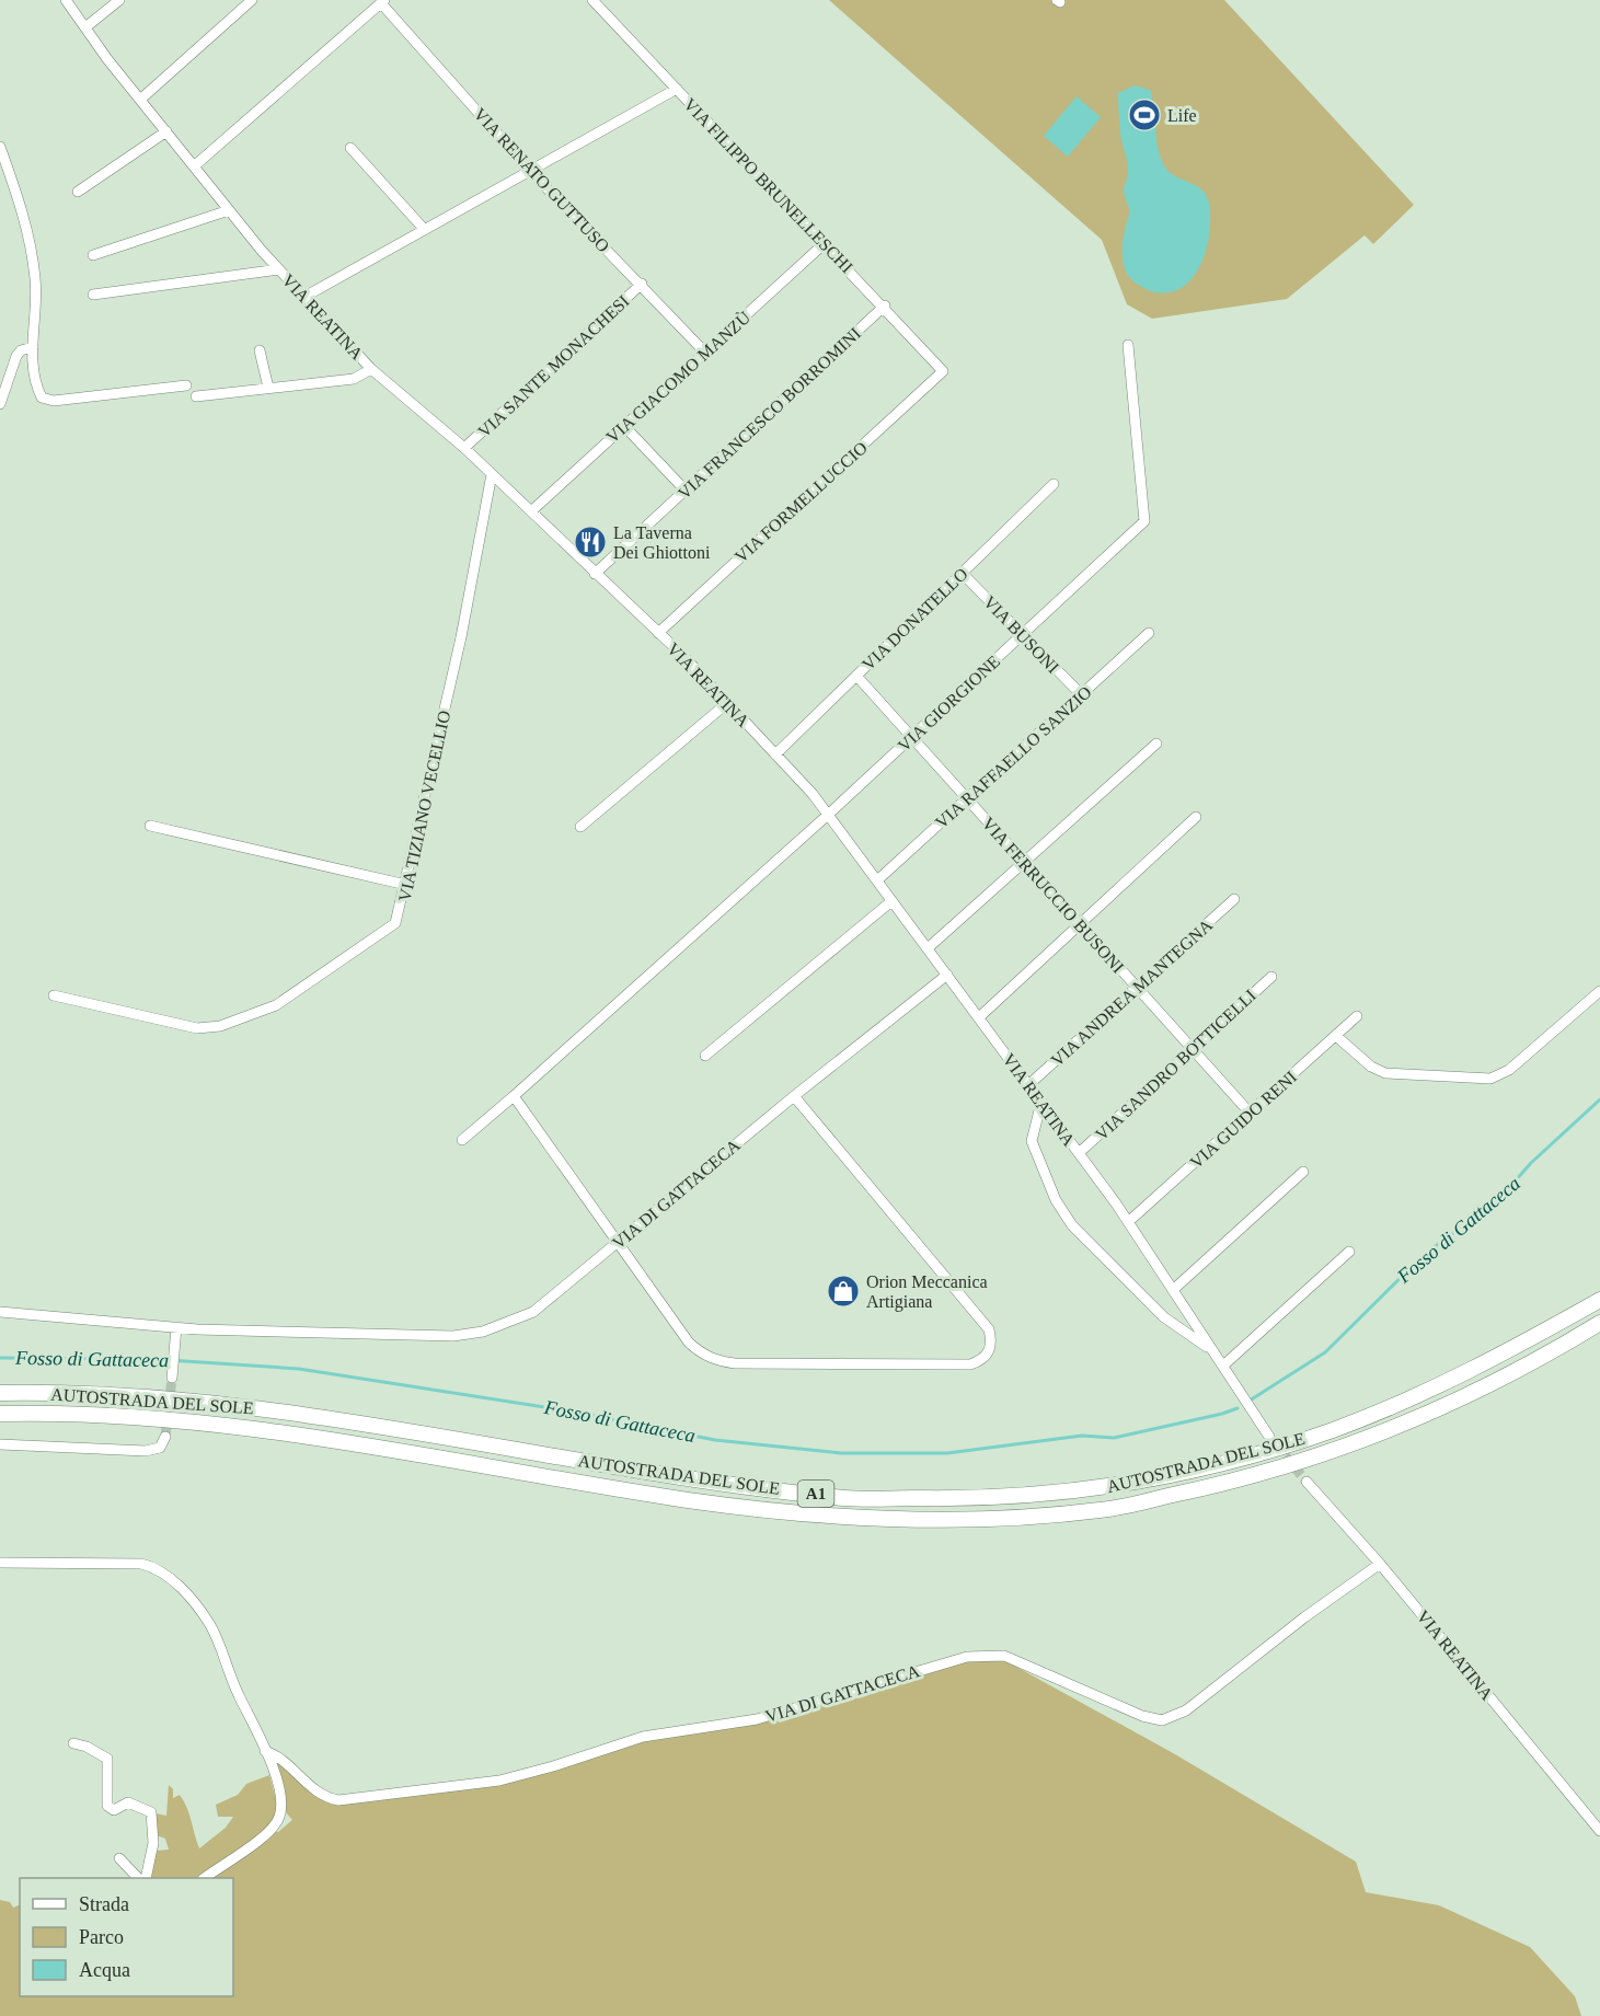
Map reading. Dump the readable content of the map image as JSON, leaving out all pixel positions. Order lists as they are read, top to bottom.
{
  "streets": {
    "highway": ["AUTOSTRADA DEL SOLE", "A1"],
    "street": [
      "VIA RENATO GUTTUSO",
      "VIA FILIPPO BRUNELLESCHI",
      "VIA REATINA",
      "VIA SANTE MONACHESI",
      "VIA GIACOMO MANZÙ",
      "VIA FRANCESCO BORROMINI",
      "VIA FORMELLUCCIO",
      "VIA DONATELLO",
      "VIA BUSONI",
      "VIA GIORGIONE",
      "VIA RAFFAELLO SANZIO",
      "VIA TIZIANO VECELLIO",
      "VIA FERRUCCIO BUSONI",
      "VIA ANDREA MANTEGNA",
      "VIA SANDRO BOTTICELLI",
      "VIA GUIDO RENI",
      "VIA DI GATTACECA"
    ]
  },
  "crossings": [
    ["VIA RENATO GUTTUSO", "VIA SANTE MONACHESI"],
    ["VIA RENATO GUTTUSO", "VIA GIACOMO MANZÙ"],
    ["VIA FILIPPO BRUNELLESCHI", "VIA GIACOMO MANZÙ"],
    ["VIA FILIPPO BRUNELLESCHI", "VIA FRANCESCO BORROMINI"],
    ["VIA FILIPPO BRUNELLESCHI", "VIA FORMELLUCCIO"],
    ["VIA REATINA", "VIA SANTE MONACHESI"],
    ["VIA REATINA", "VIA GIACOMO MANZÙ"],
    ["VIA REATINA", "VIA FRANCESCO BORROMINI"],
    ["VIA REATINA", "VIA FORMELLUCCIO"],
    ["VIA REATINA", "VIA DONATELLO"],
    ["VIA REATINA", "VIA GIORGIONE"],
    ["VIA REATINA", "VIA RAFFAELLO SANZIO"],
    ["VIA REATINA", "VIA TIZIANO VECELLIO"],
    ["VIA REATINA", "VIA ANDREA MANTEGNA"],
    ["VIA REATINA", "VIA SANDRO BOTTICELLI"],
    ["VIA REATINA", "VIA GUIDO RENI"],
    ["VIA REATINA", "VIA DI GATTACECA"],
    ["VIA DONATELLO", "VIA BUSONI"],
    ["VIA DONATELLO", "VIA FERRUCCIO BUSONI"],
    ["VIA BUSONI", "VIA GIORGIONE"],
    ["VIA BUSONI", "VIA RAFFAELLO SANZIO"],
    ["VIA GIORGIONE", "VIA FERRUCCIO BUSONI"],
    ["VIA RAFFAELLO SANZIO", "VIA FERRUCCIO BUSONI"],
    ["VIA FERRUCCIO BUSONI", "VIA ANDREA MANTEGNA"],
    ["VIA FERRUCCIO BUSONI", "VIA SANDRO BOTTICELLI"],
    ["VIA FERRUCCIO BUSONI", "VIA GUIDO RENI"]
  ],
  "water": ["Fosso di Gattaceca"],
  "places": {
    "sports": ["Life"],
    "restaurant": ["La Taverna Dei Ghiottoni"],
    "shop": ["Orion Meccanica Artigiana"]
  },
  "legend": ["Strada", "Parco", "Acqua"]
}
